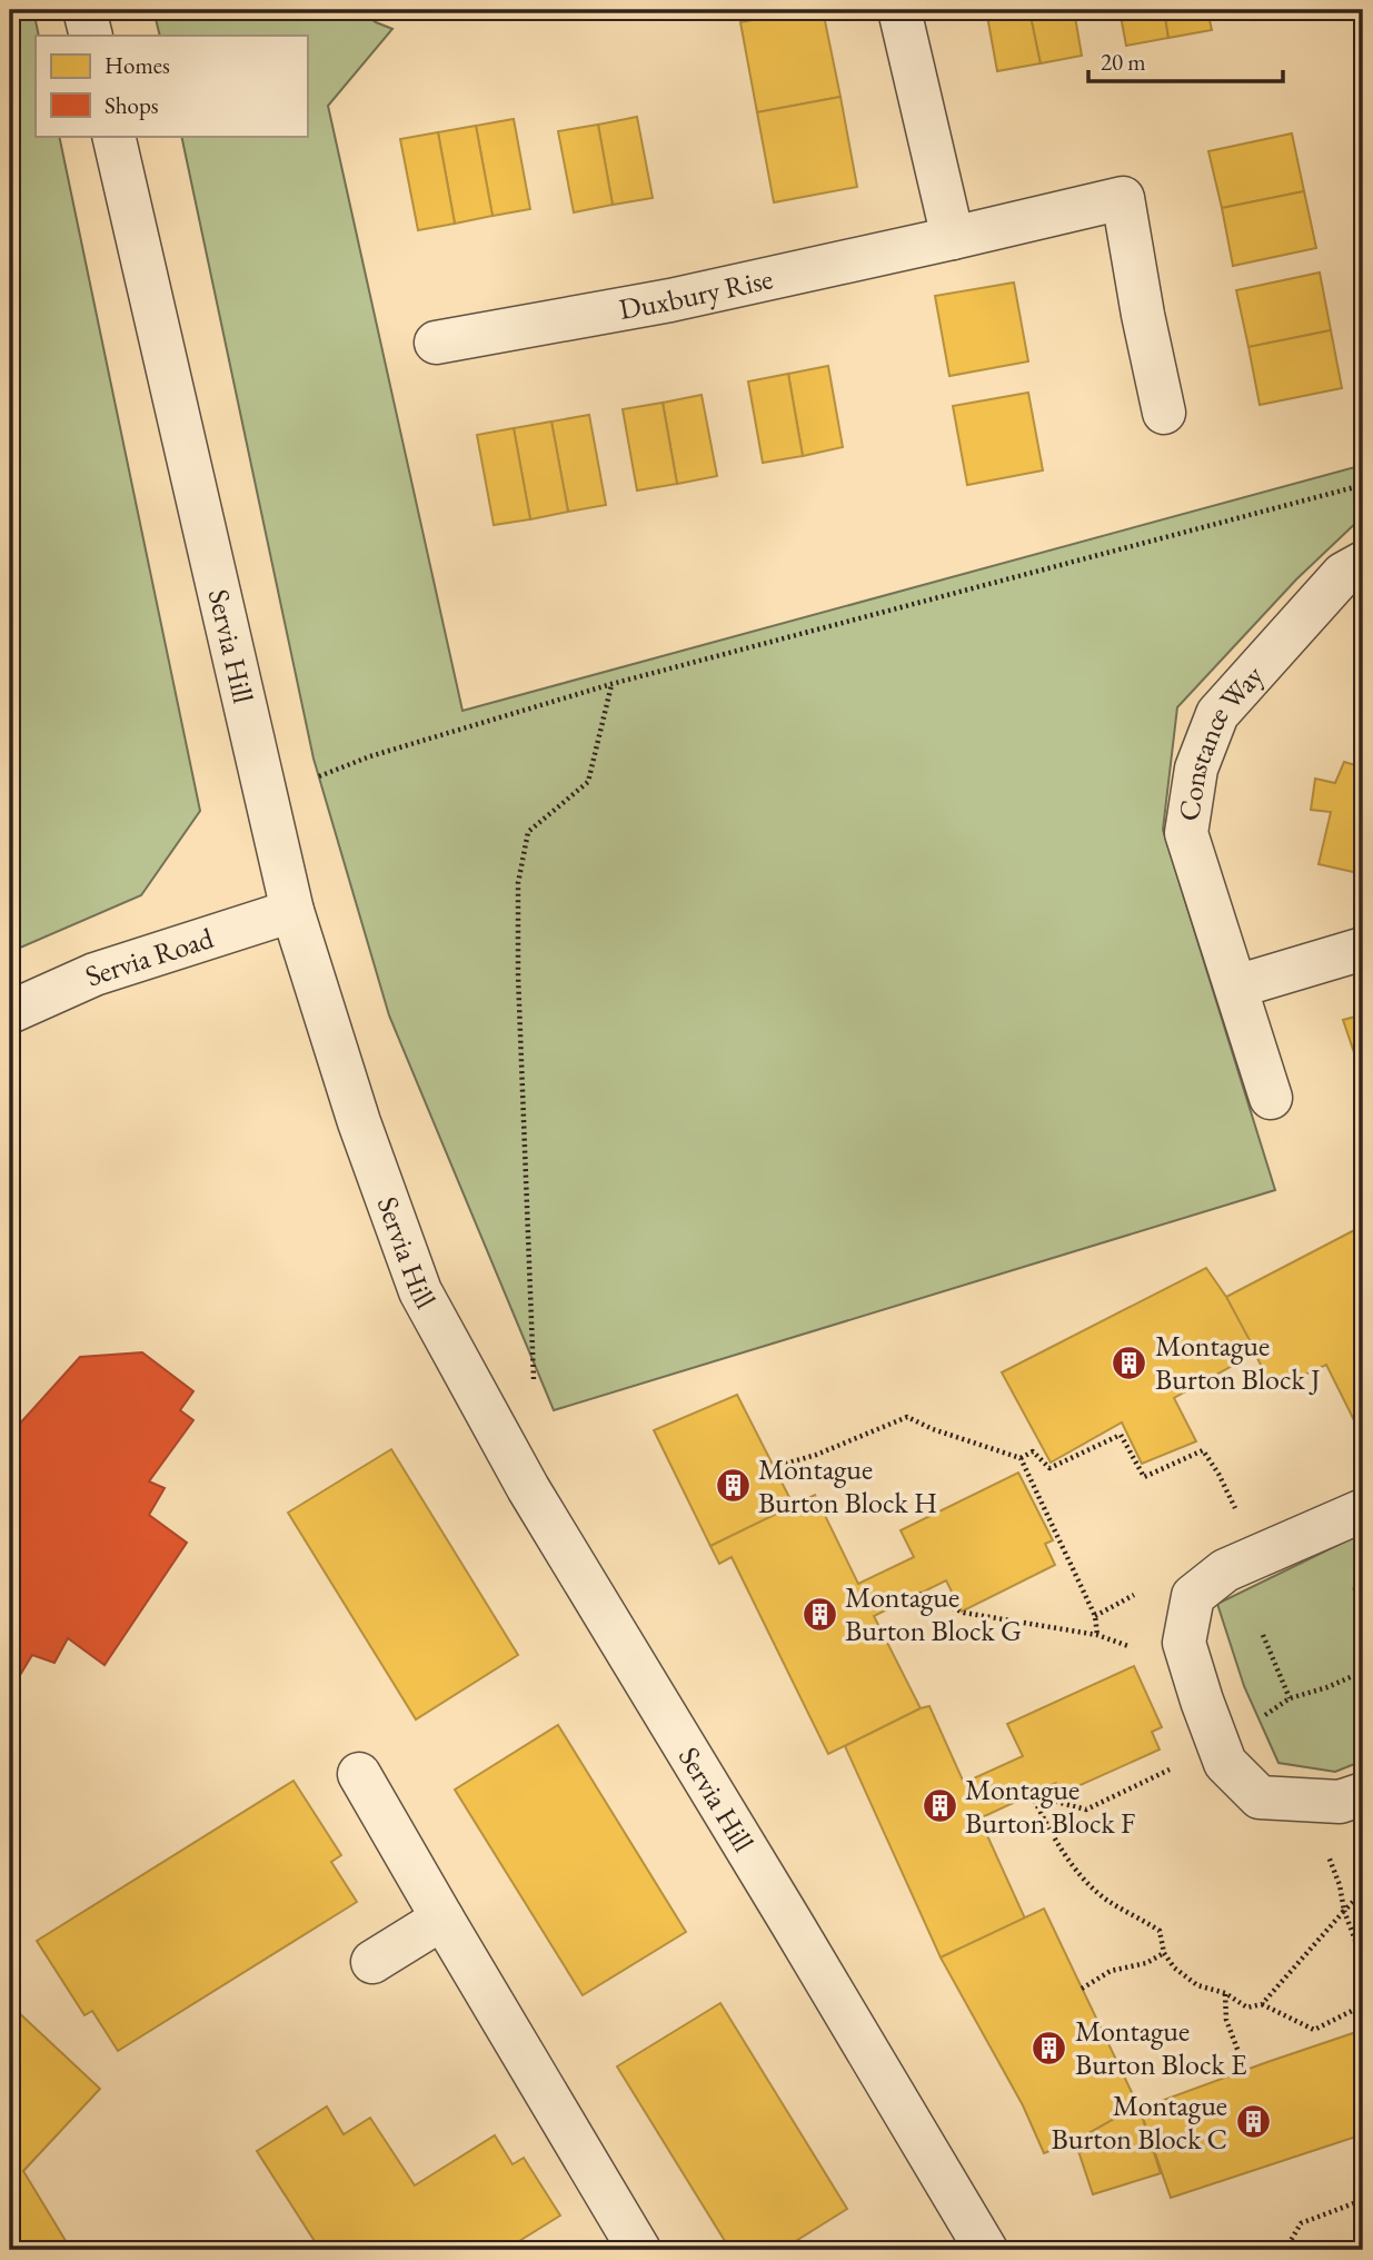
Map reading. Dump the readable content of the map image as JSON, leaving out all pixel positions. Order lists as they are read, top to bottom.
{
  "streets": {
    "street": [
      "Duxbury Rise",
      "Servia Hill",
      "Constance Way",
      "Servia Road"
    ]
  },
  "crossings": [
    ["Servia Hill", "Servia Road"]
  ],
  "places": {
    "building": [
      "Montague Burton Block J",
      "Montague Burton Block H",
      "Montague Burton Block G",
      "Montague Burton Block F",
      "Montague Burton Block E",
      "Montague Burton Block C"
    ]
  },
  "legend": ["Homes", "Shops"],
  "scale_bar": "20 m"
}
